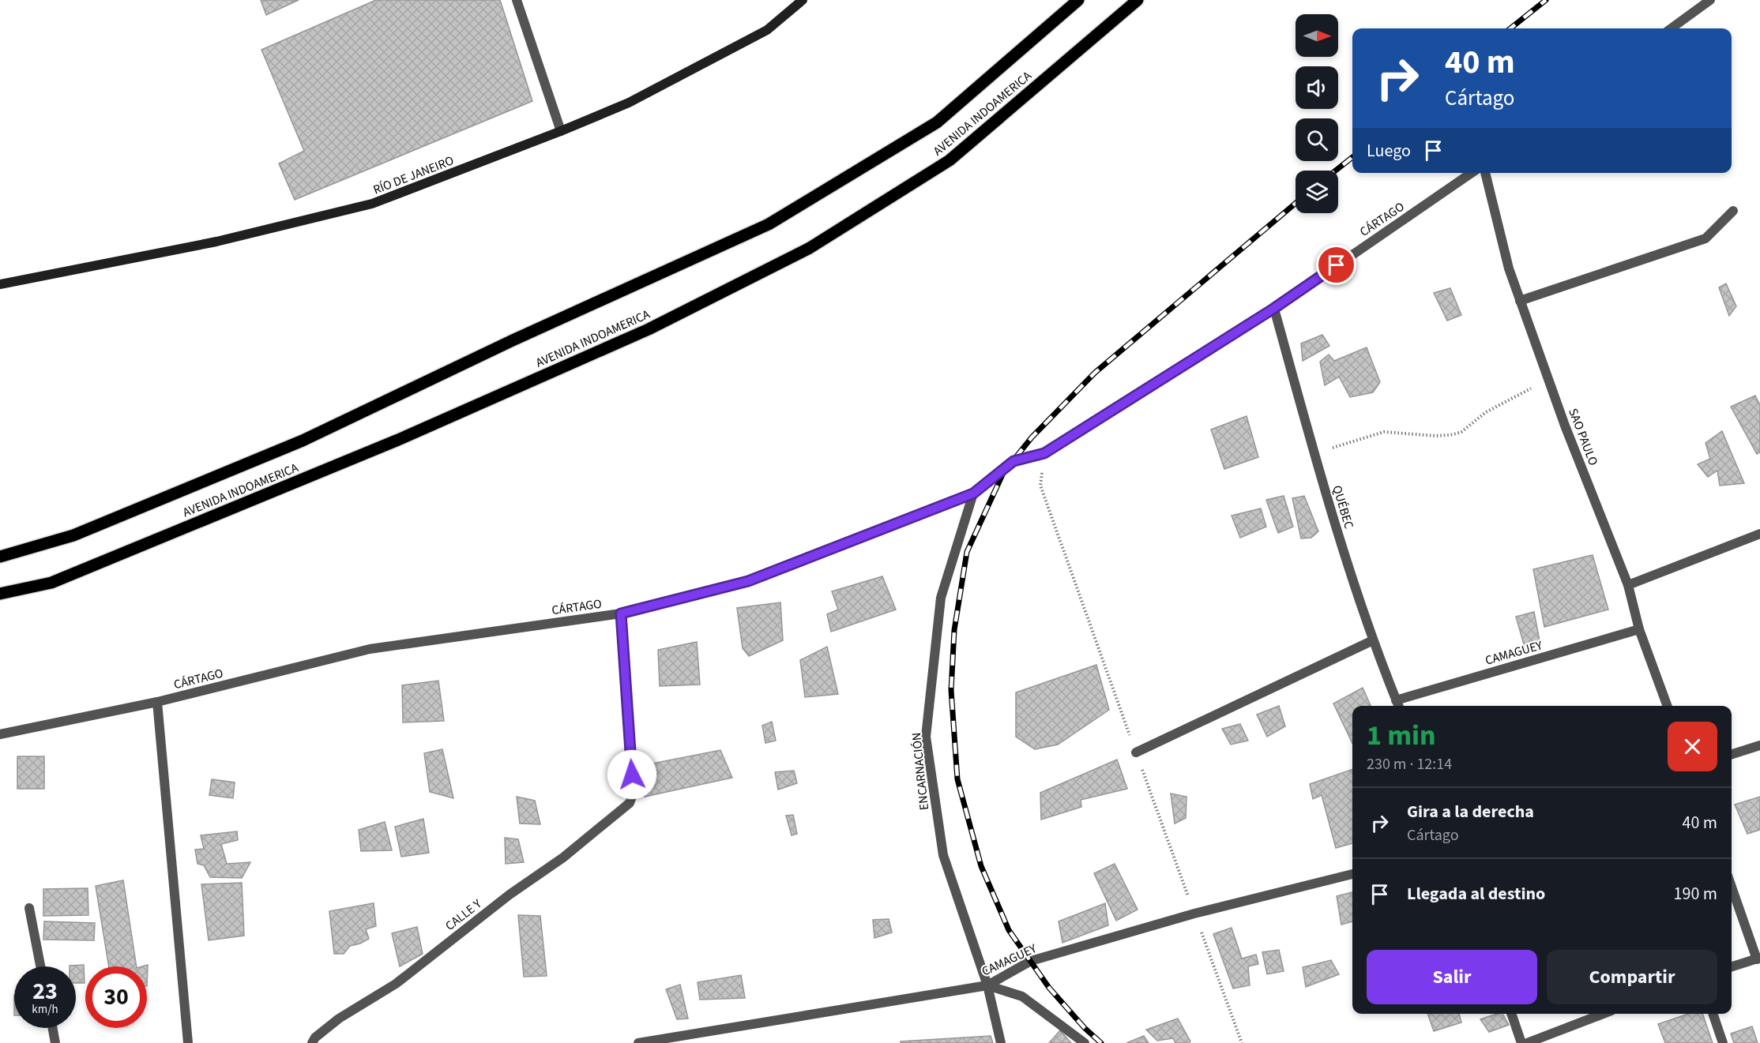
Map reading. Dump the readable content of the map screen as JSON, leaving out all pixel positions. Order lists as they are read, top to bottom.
{
  "streets": {
    "main road": ["AVENIDA INDOAMERICA"],
    "street": [
      "RÍO DE JANEIRO",
      "CÁRTAGO",
      "SAO PAULO",
      "QUÉBEC",
      "CAMAGUEY",
      "ENCARNACIÓN",
      "CALLE Y"
    ]
  },
  "crossings": [
    ["CÁRTAGO", "QUÉBEC"],
    ["CÁRTAGO", "ENCARNACIÓN"],
    ["CÁRTAGO", "CALLE Y"],
    ["SAO PAULO", "CAMAGUEY"],
    ["QUÉBEC", "CAMAGUEY"],
    ["CAMAGUEY", "ENCARNACIÓN"]
  ],
  "north": "right",
  "page": {
    "turn": ["40 m", "Cártago"],
    "then": "Luego",
    "heading": ["1 min", "230 m · 12:14"],
    "list": [
      {
        "name": "Gira a la derecha",
        "note": "Cártago",
        "value": "40 m"
      },
      {
        "name": "Llegada al destino",
        "value": "190 m"
      }
    ],
    "buttons": ["Salir", "Compartir"],
    "speed": "23 km/h",
    "limit": "30"
  }
}
